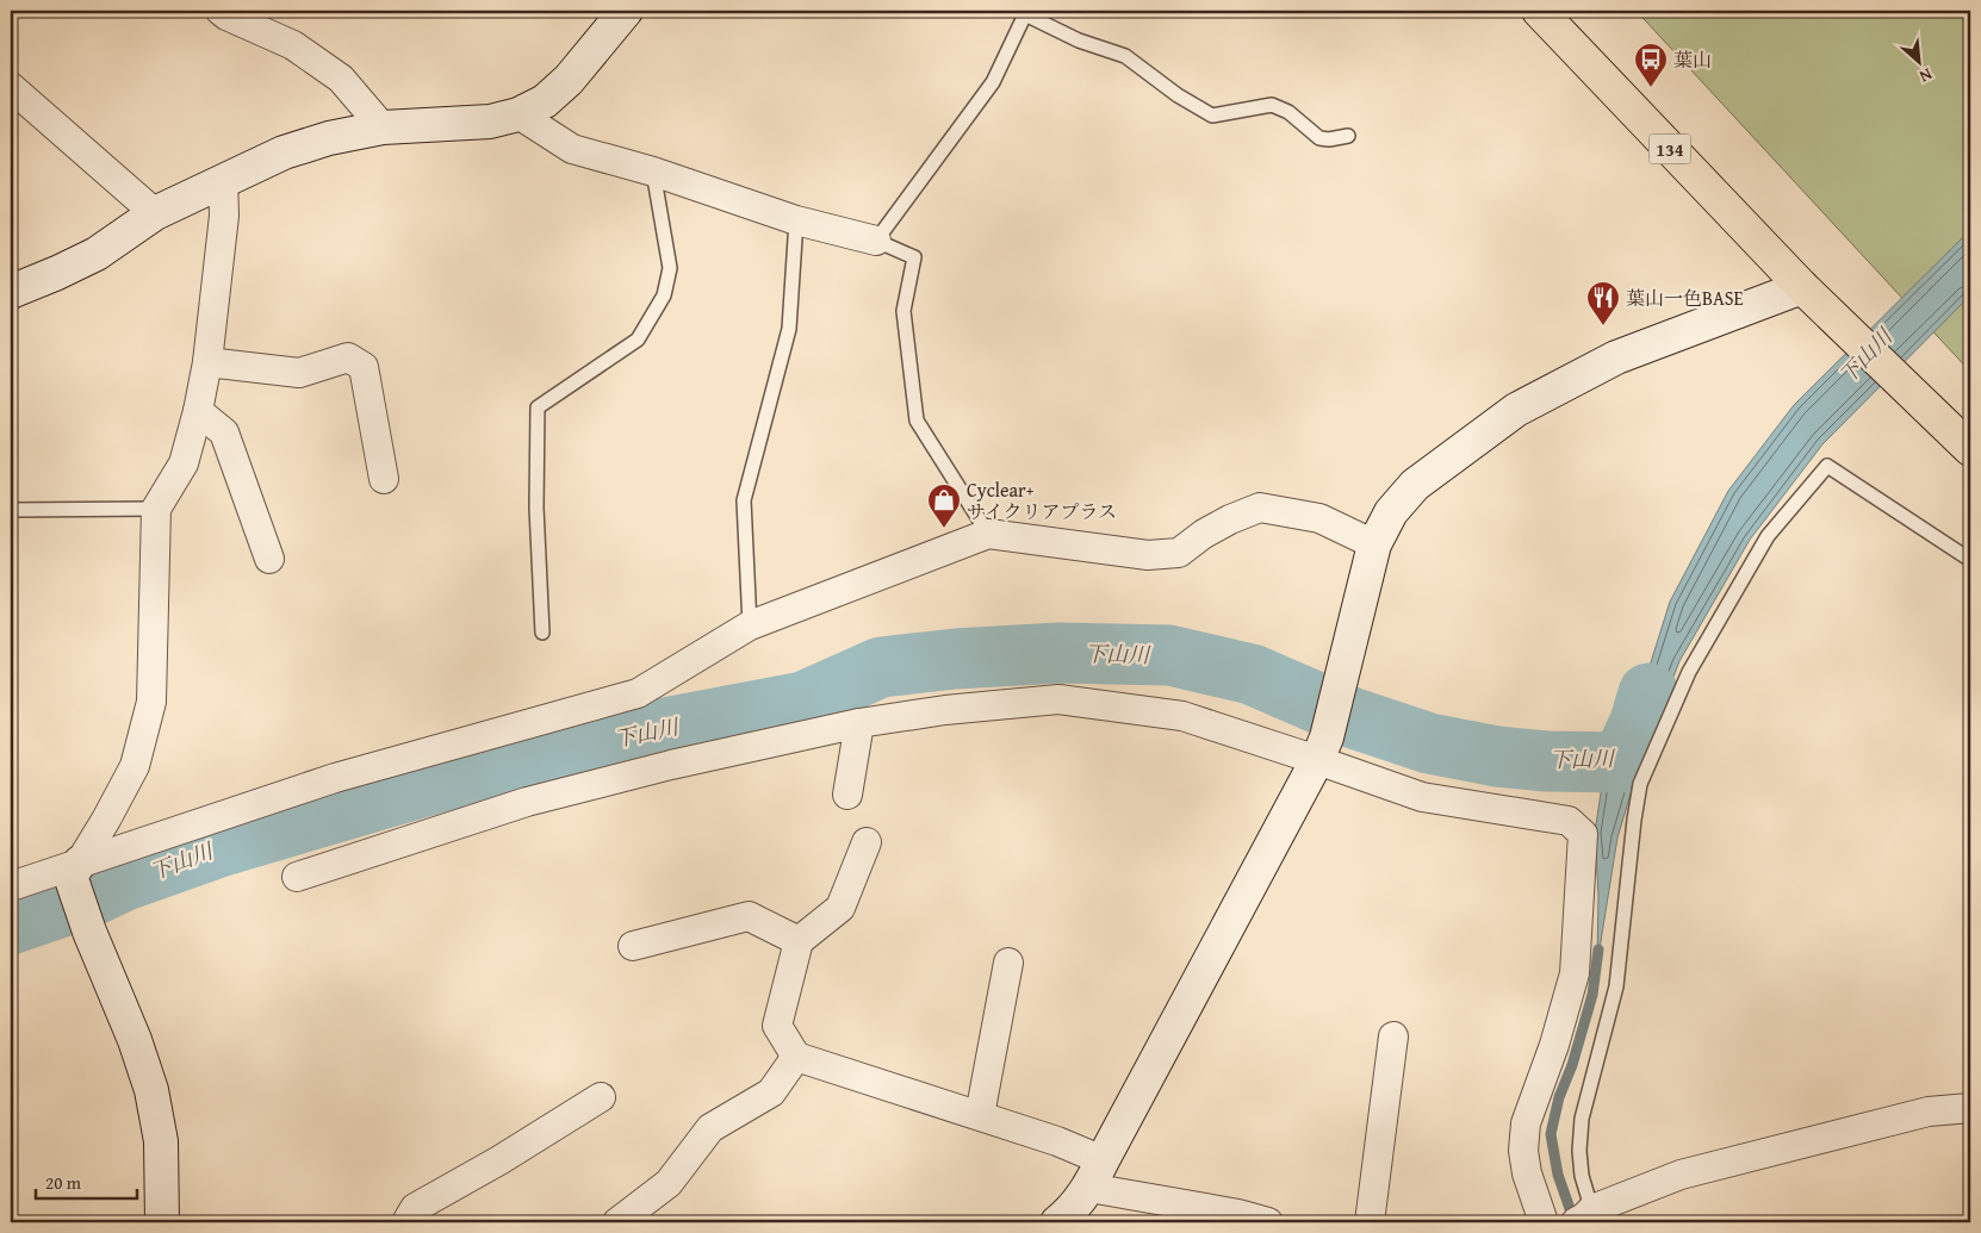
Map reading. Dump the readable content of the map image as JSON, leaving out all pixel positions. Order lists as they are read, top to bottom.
{
  "streets": {
    "highway": ["134"]
  },
  "water": ["下山川"],
  "places": {
    "bus stop": ["葉山"],
    "restaurant": ["葉山一色BASE"],
    "shop": ["Cyclear+ サイクリアプラス"]
  },
  "scale_bar": "20 m",
  "north": "bottom right"
}
